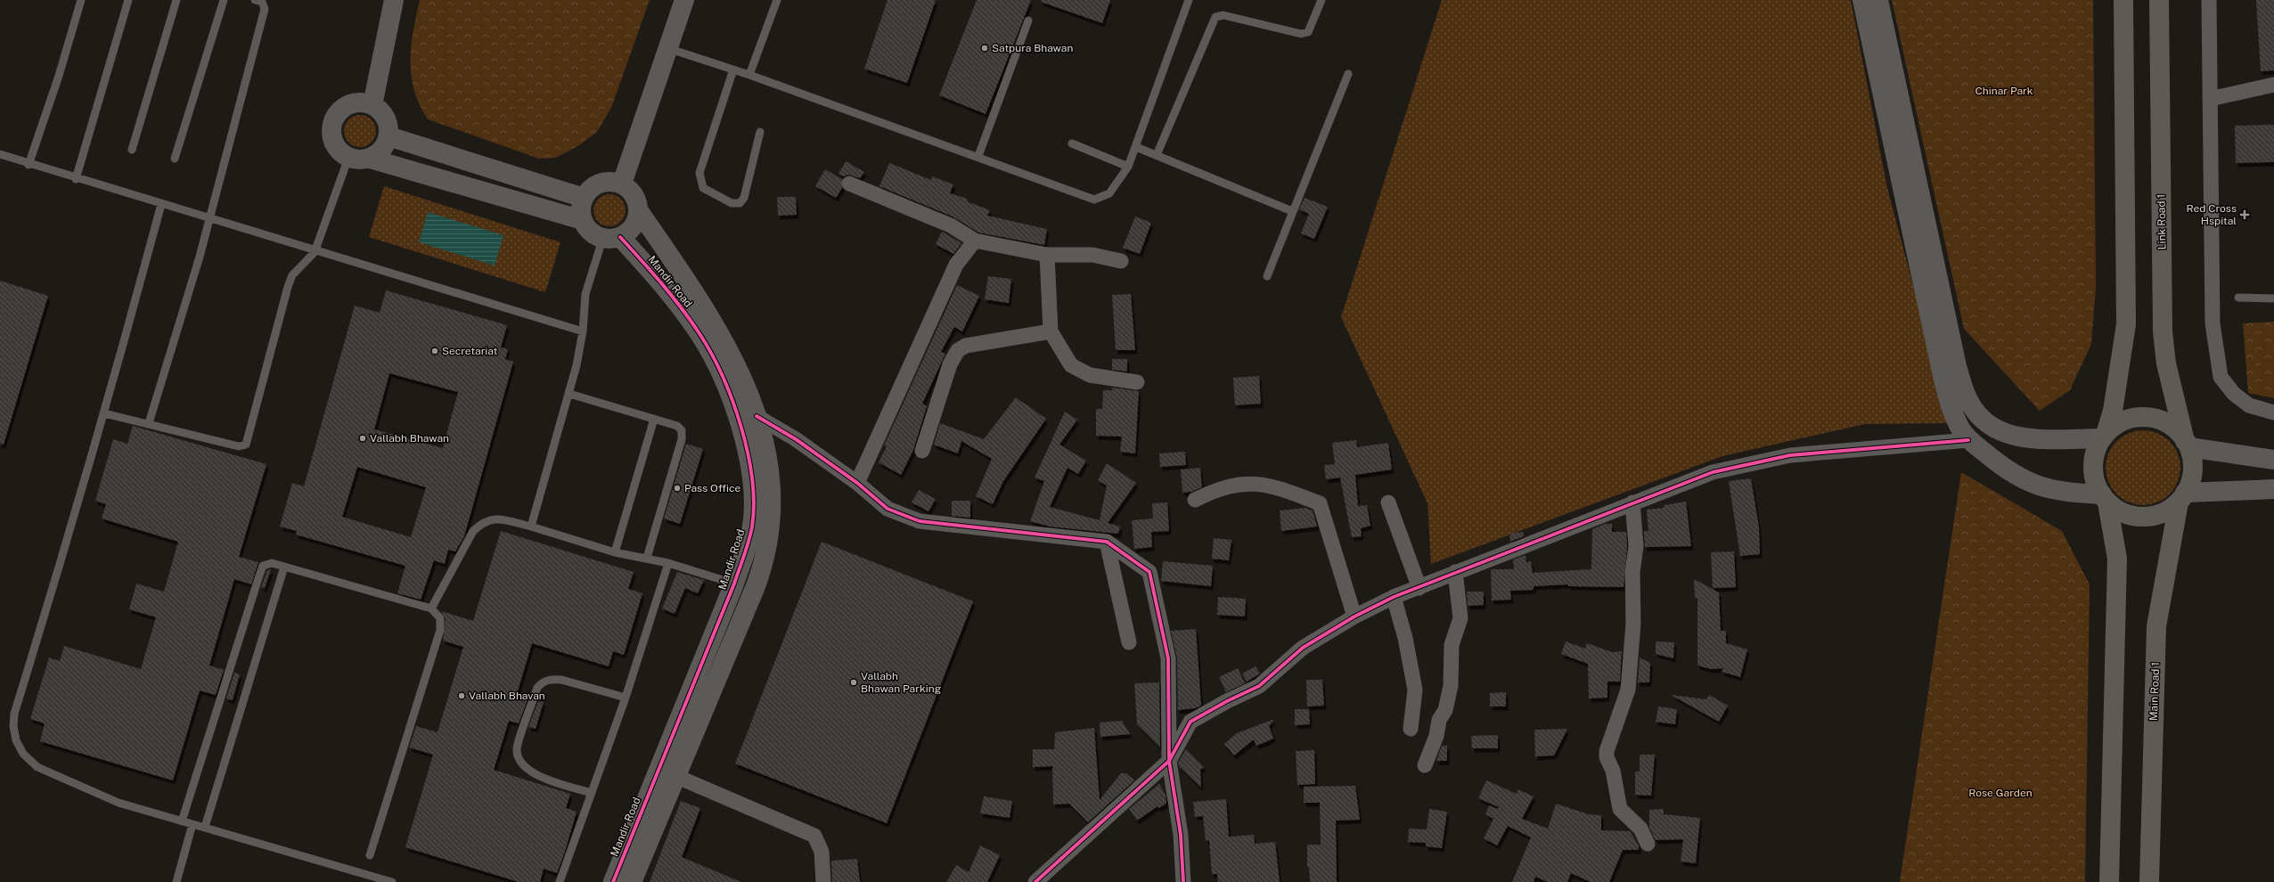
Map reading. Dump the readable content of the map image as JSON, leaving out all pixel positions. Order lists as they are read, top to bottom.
{
  "streets": {
    "main road": ["Link Road 1", "Main Road 1"],
    "street": ["Mandir Road"]
  },
  "crossings": [
    ["Link Road 1", "Main Road 1"]
  ],
  "parks": ["Chinar Park", "Rose Garden"],
  "places": {
    "other": [
      "Satpura Bhawan",
      "Secretariat",
      "Vallabh Bhawan",
      "Pass Office",
      "Vallabh Bhawan Parking",
      "Vallabh Bhavan"
    ],
    "health": ["Red Cross Hspital"]
  }
}
